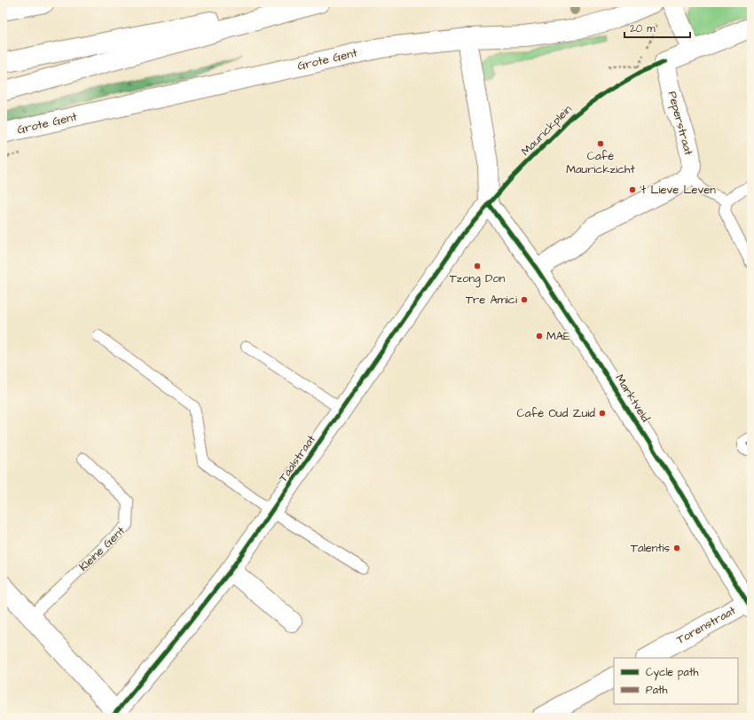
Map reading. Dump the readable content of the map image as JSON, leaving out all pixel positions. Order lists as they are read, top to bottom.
{
  "streets": {
    "main road": [
      "Grote Gent",
      "Peperstraat",
      "Marktveld",
      "Taalstraat",
      "Torenstraat"
    ],
    "lane": ["Kleine Gent"],
    "cycle path": ["Maurickplein"]
  },
  "crossings": [
    ["Peperstraat", "Marktveld"],
    ["Marktveld", "Taalstraat"],
    ["Marktveld", "Torenstraat"]
  ],
  "places": [
    "Café Maurickzicht",
    "'t Lieve Leven",
    "Tzong Don",
    "Tre Amici",
    "MAE",
    "Café Oud Zuid",
    "Talentis"
  ],
  "legend": ["Cycle path", "Path"],
  "scale_bar": "20 m"
}
